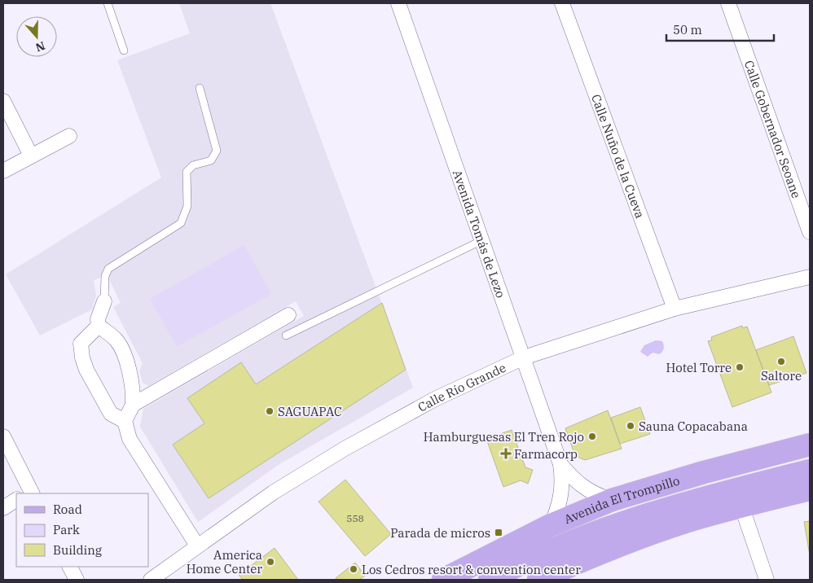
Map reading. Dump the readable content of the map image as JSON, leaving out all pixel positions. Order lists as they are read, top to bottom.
{
  "streets": {
    "main road": ["Avenida El Trompillo"],
    "street": [
      "Calle Gobernador Seoane",
      "Calle Nuño de la Cueva",
      "Avenida Tomás de Lezo",
      "Calle Río Grande"
    ]
  },
  "crossings": [
    ["Calle Nuño de la Cueva", "Calle Río Grande"],
    ["Avenida Tomás de Lezo", "Calle Río Grande"],
    ["Avenida Tomás de Lezo", "Avenida El Trompillo"]
  ],
  "places": {
    "other": [
      "Saltore",
      "Hotel Torre",
      "SAGUAPAC",
      "Sauna Copacabana",
      "Hamburguesas El Tren Rojo",
      "America Home Center",
      "Los Cedros resort & convention center"
    ],
    "health": ["Farmacorp"],
    "transit": ["Parada de micros"]
  },
  "house_numbers": ["558"],
  "legend": ["Road", "Park", "Building"],
  "scale_bar": "50 m",
  "north": "bottom"
}
